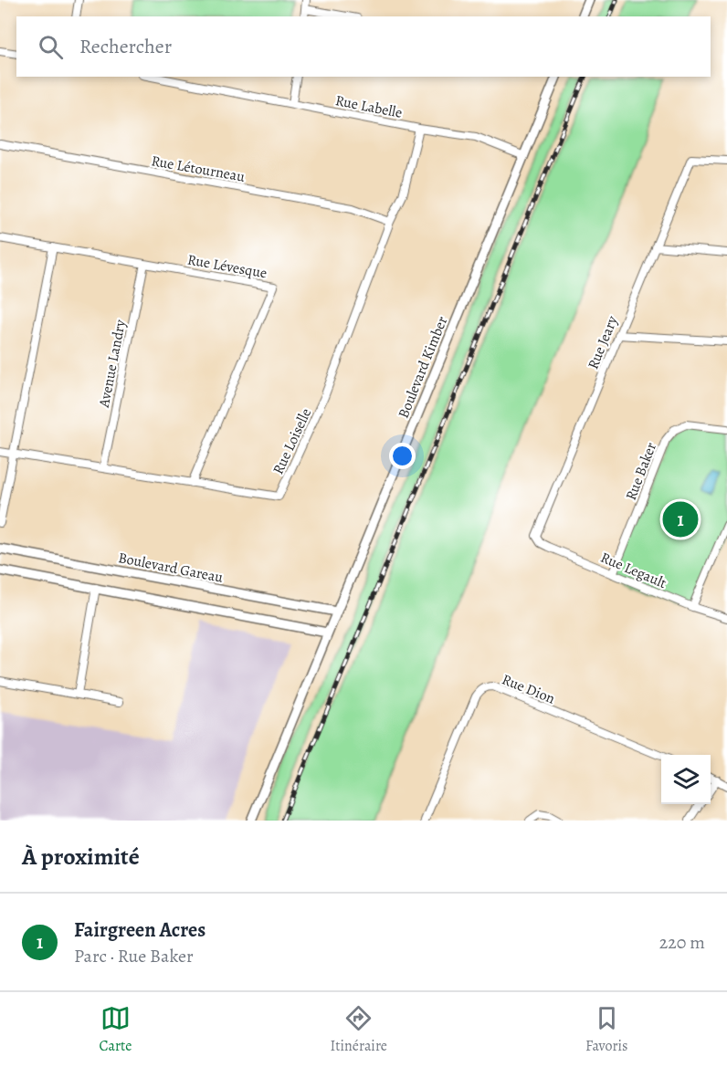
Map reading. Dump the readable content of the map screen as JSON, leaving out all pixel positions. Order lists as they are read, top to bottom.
{
  "streets": {
    "street": [
      "Rue Labelle",
      "Rue Létourneau",
      "Rue Lévesque",
      "Rue Jeary",
      "Avenue Landry",
      "Boulevard Kimber",
      "Rue Loiselle",
      "Rue Baker",
      "Boulevard Gareau",
      "Rue Legault",
      "Rue Dion"
    ]
  },
  "crossings": [
    ["Rue Labelle", "Boulevard Kimber"],
    ["Rue Labelle", "Rue Loiselle"],
    ["Rue Létourneau", "Rue Loiselle"],
    ["Rue Lévesque", "Avenue Landry"],
    ["Rue Lévesque", "Rue Loiselle"],
    ["Rue Jeary", "Rue Legault"],
    ["Avenue Landry", "Rue Loiselle"],
    ["Boulevard Kimber", "Boulevard Gareau"],
    ["Rue Baker", "Rue Legault"]
  ],
  "page": {
    "search": "Rechercher",
    "pins": "1",
    "heading": "À proximité",
    "list": [
      {
        "mark": "1",
        "name": "Fairgreen Acres",
        "note": "Parc · Rue Baker",
        "value": "220 m"
      }
    ],
    "nav": ["Carte", "Itinéraire", "Favoris"]
  }
}
